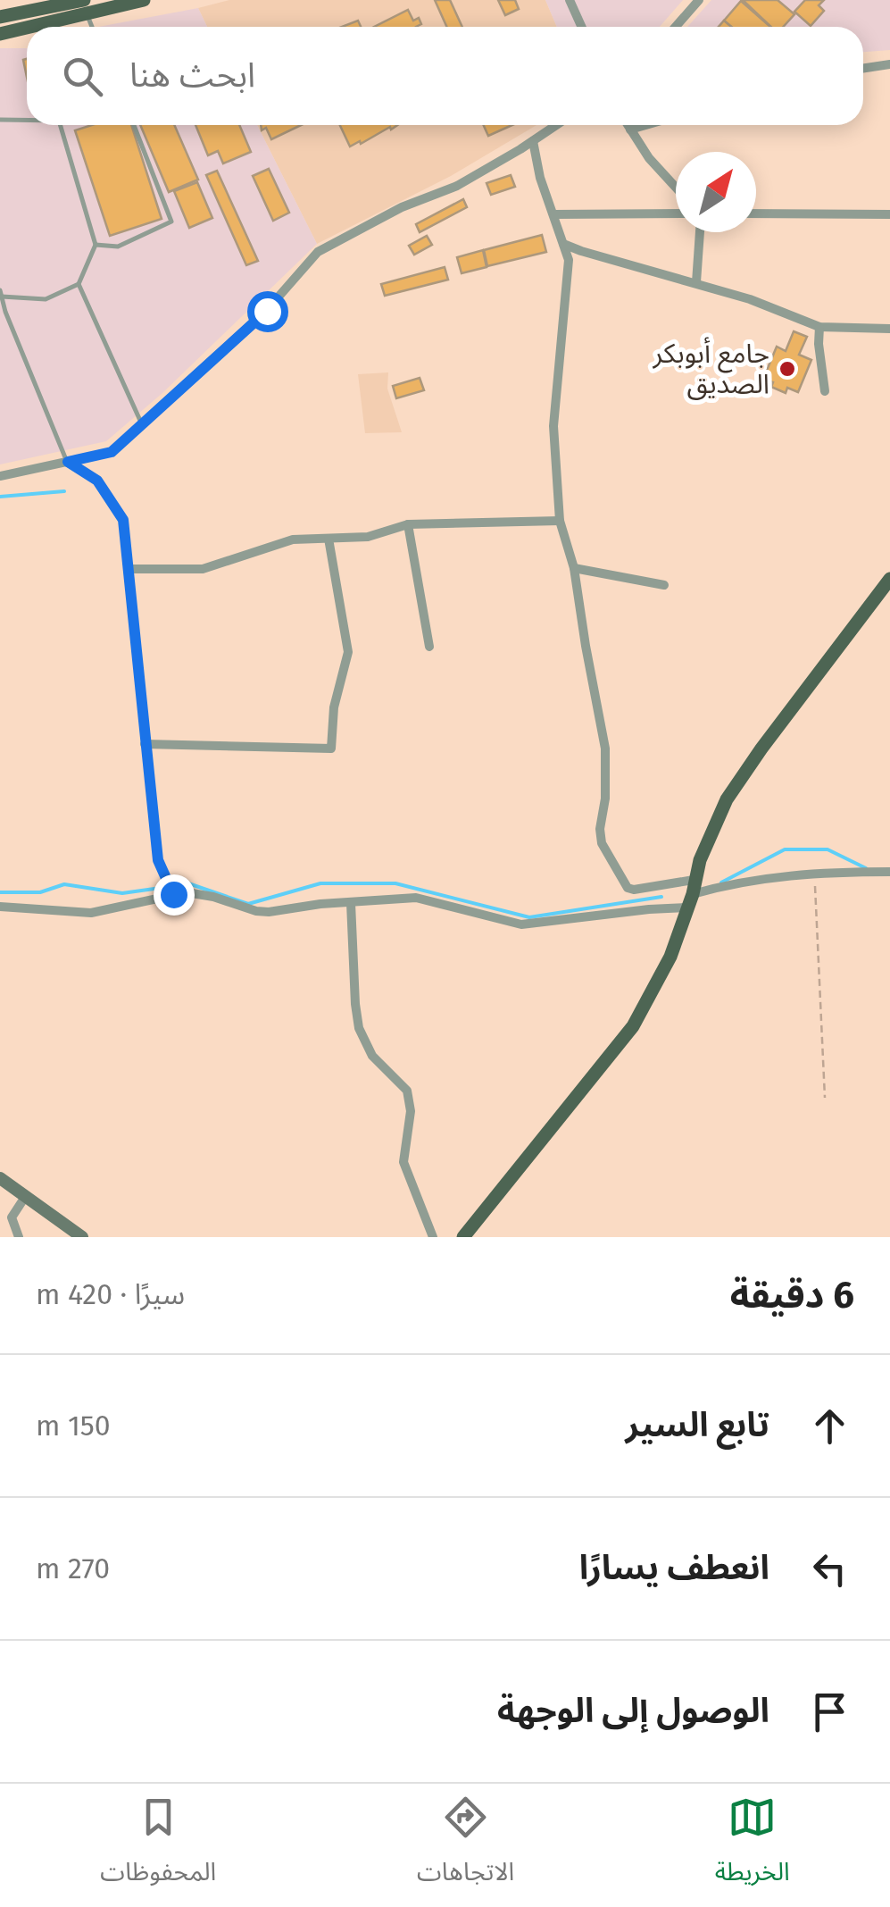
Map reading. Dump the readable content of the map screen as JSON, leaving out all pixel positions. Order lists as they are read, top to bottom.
{
  "places": ["جامع أبوبكر الصديق"],
  "north": "top right",
  "page": {
    "search": "ابحث هنا",
    "heading": ["6 دقيقة", "سيرًا · 420 m"],
    "list": [
      ["تابع السير", "150 m"],
      ["انعطف يسارًا", "270 m"],
      "الوصول إلى الوجهة"
    ],
    "nav": ["الخريطة", "الاتجاهات", "المحفوظات"]
  }
}
